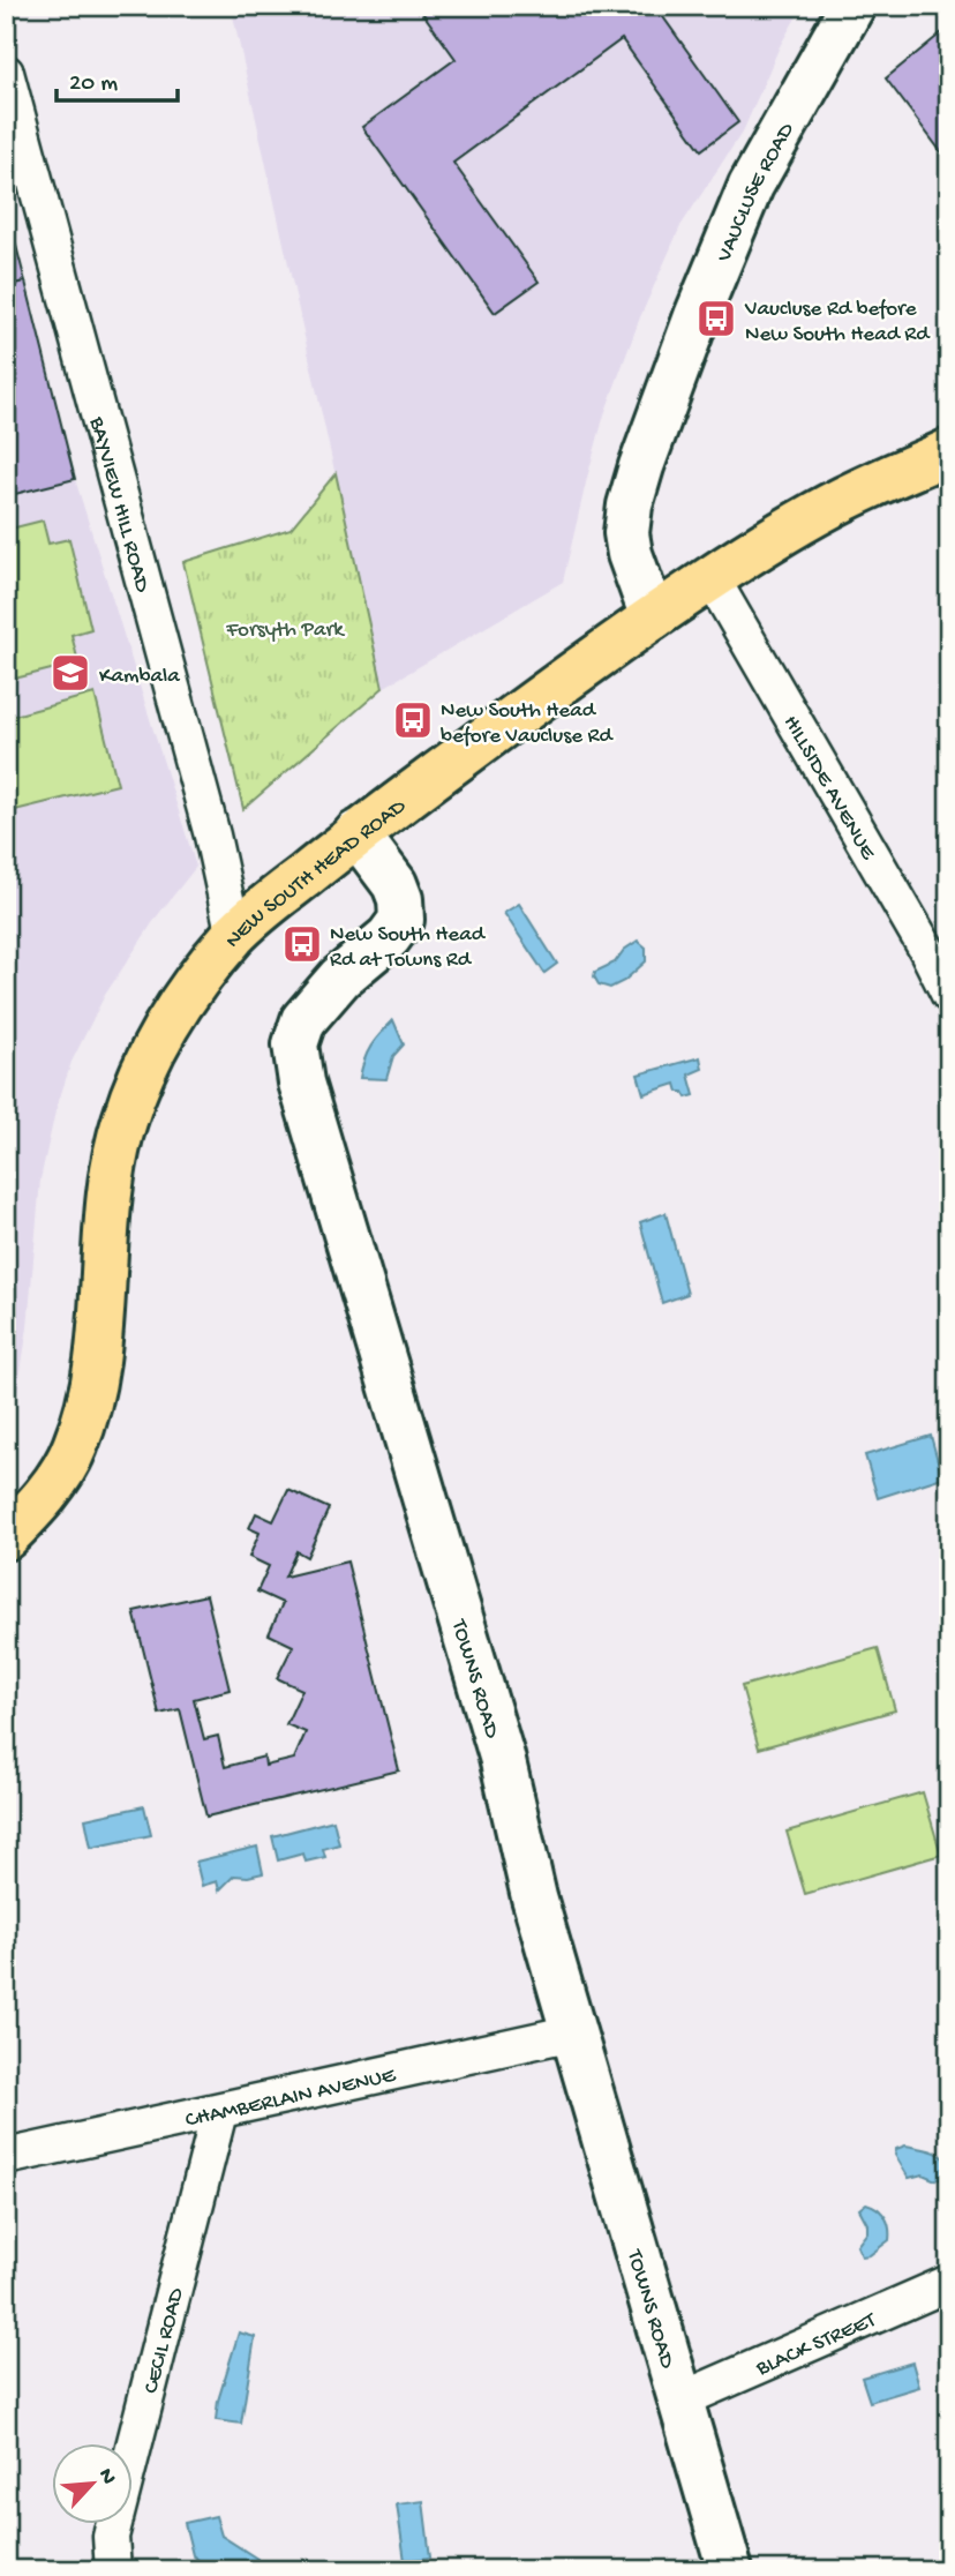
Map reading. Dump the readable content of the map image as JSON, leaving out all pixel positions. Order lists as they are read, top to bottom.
{
  "streets": {
    "main road": ["NEW SOUTH HEAD ROAD"],
    "street": [
      "VAUCLUSE ROAD",
      "BAYVIEW HILL ROAD",
      "HILLSIDE AVENUE",
      "TOWNS ROAD",
      "CHAMBERLAIN AVENUE",
      "CECIL ROAD",
      "BLACK STREET"
    ]
  },
  "crossings": [
    ["VAUCLUSE ROAD", "NEW SOUTH HEAD ROAD"],
    ["BAYVIEW HILL ROAD", "NEW SOUTH HEAD ROAD"],
    ["HILLSIDE AVENUE", "NEW SOUTH HEAD ROAD"],
    ["NEW SOUTH HEAD ROAD", "TOWNS ROAD"],
    ["TOWNS ROAD", "CHAMBERLAIN AVENUE"],
    ["TOWNS ROAD", "BLACK STREET"],
    ["CHAMBERLAIN AVENUE", "CECIL ROAD"]
  ],
  "parks": ["Forsyth Park"],
  "places": {
    "bus stop": ["Vaucluse Rd before New South Head Rd", "New South Head before Vaucluse Rd", "New South Head Rd at Towns Rd"],
    "school or university": ["Kambala"]
  },
  "scale_bar": "20 m",
  "north": "top right"
}
